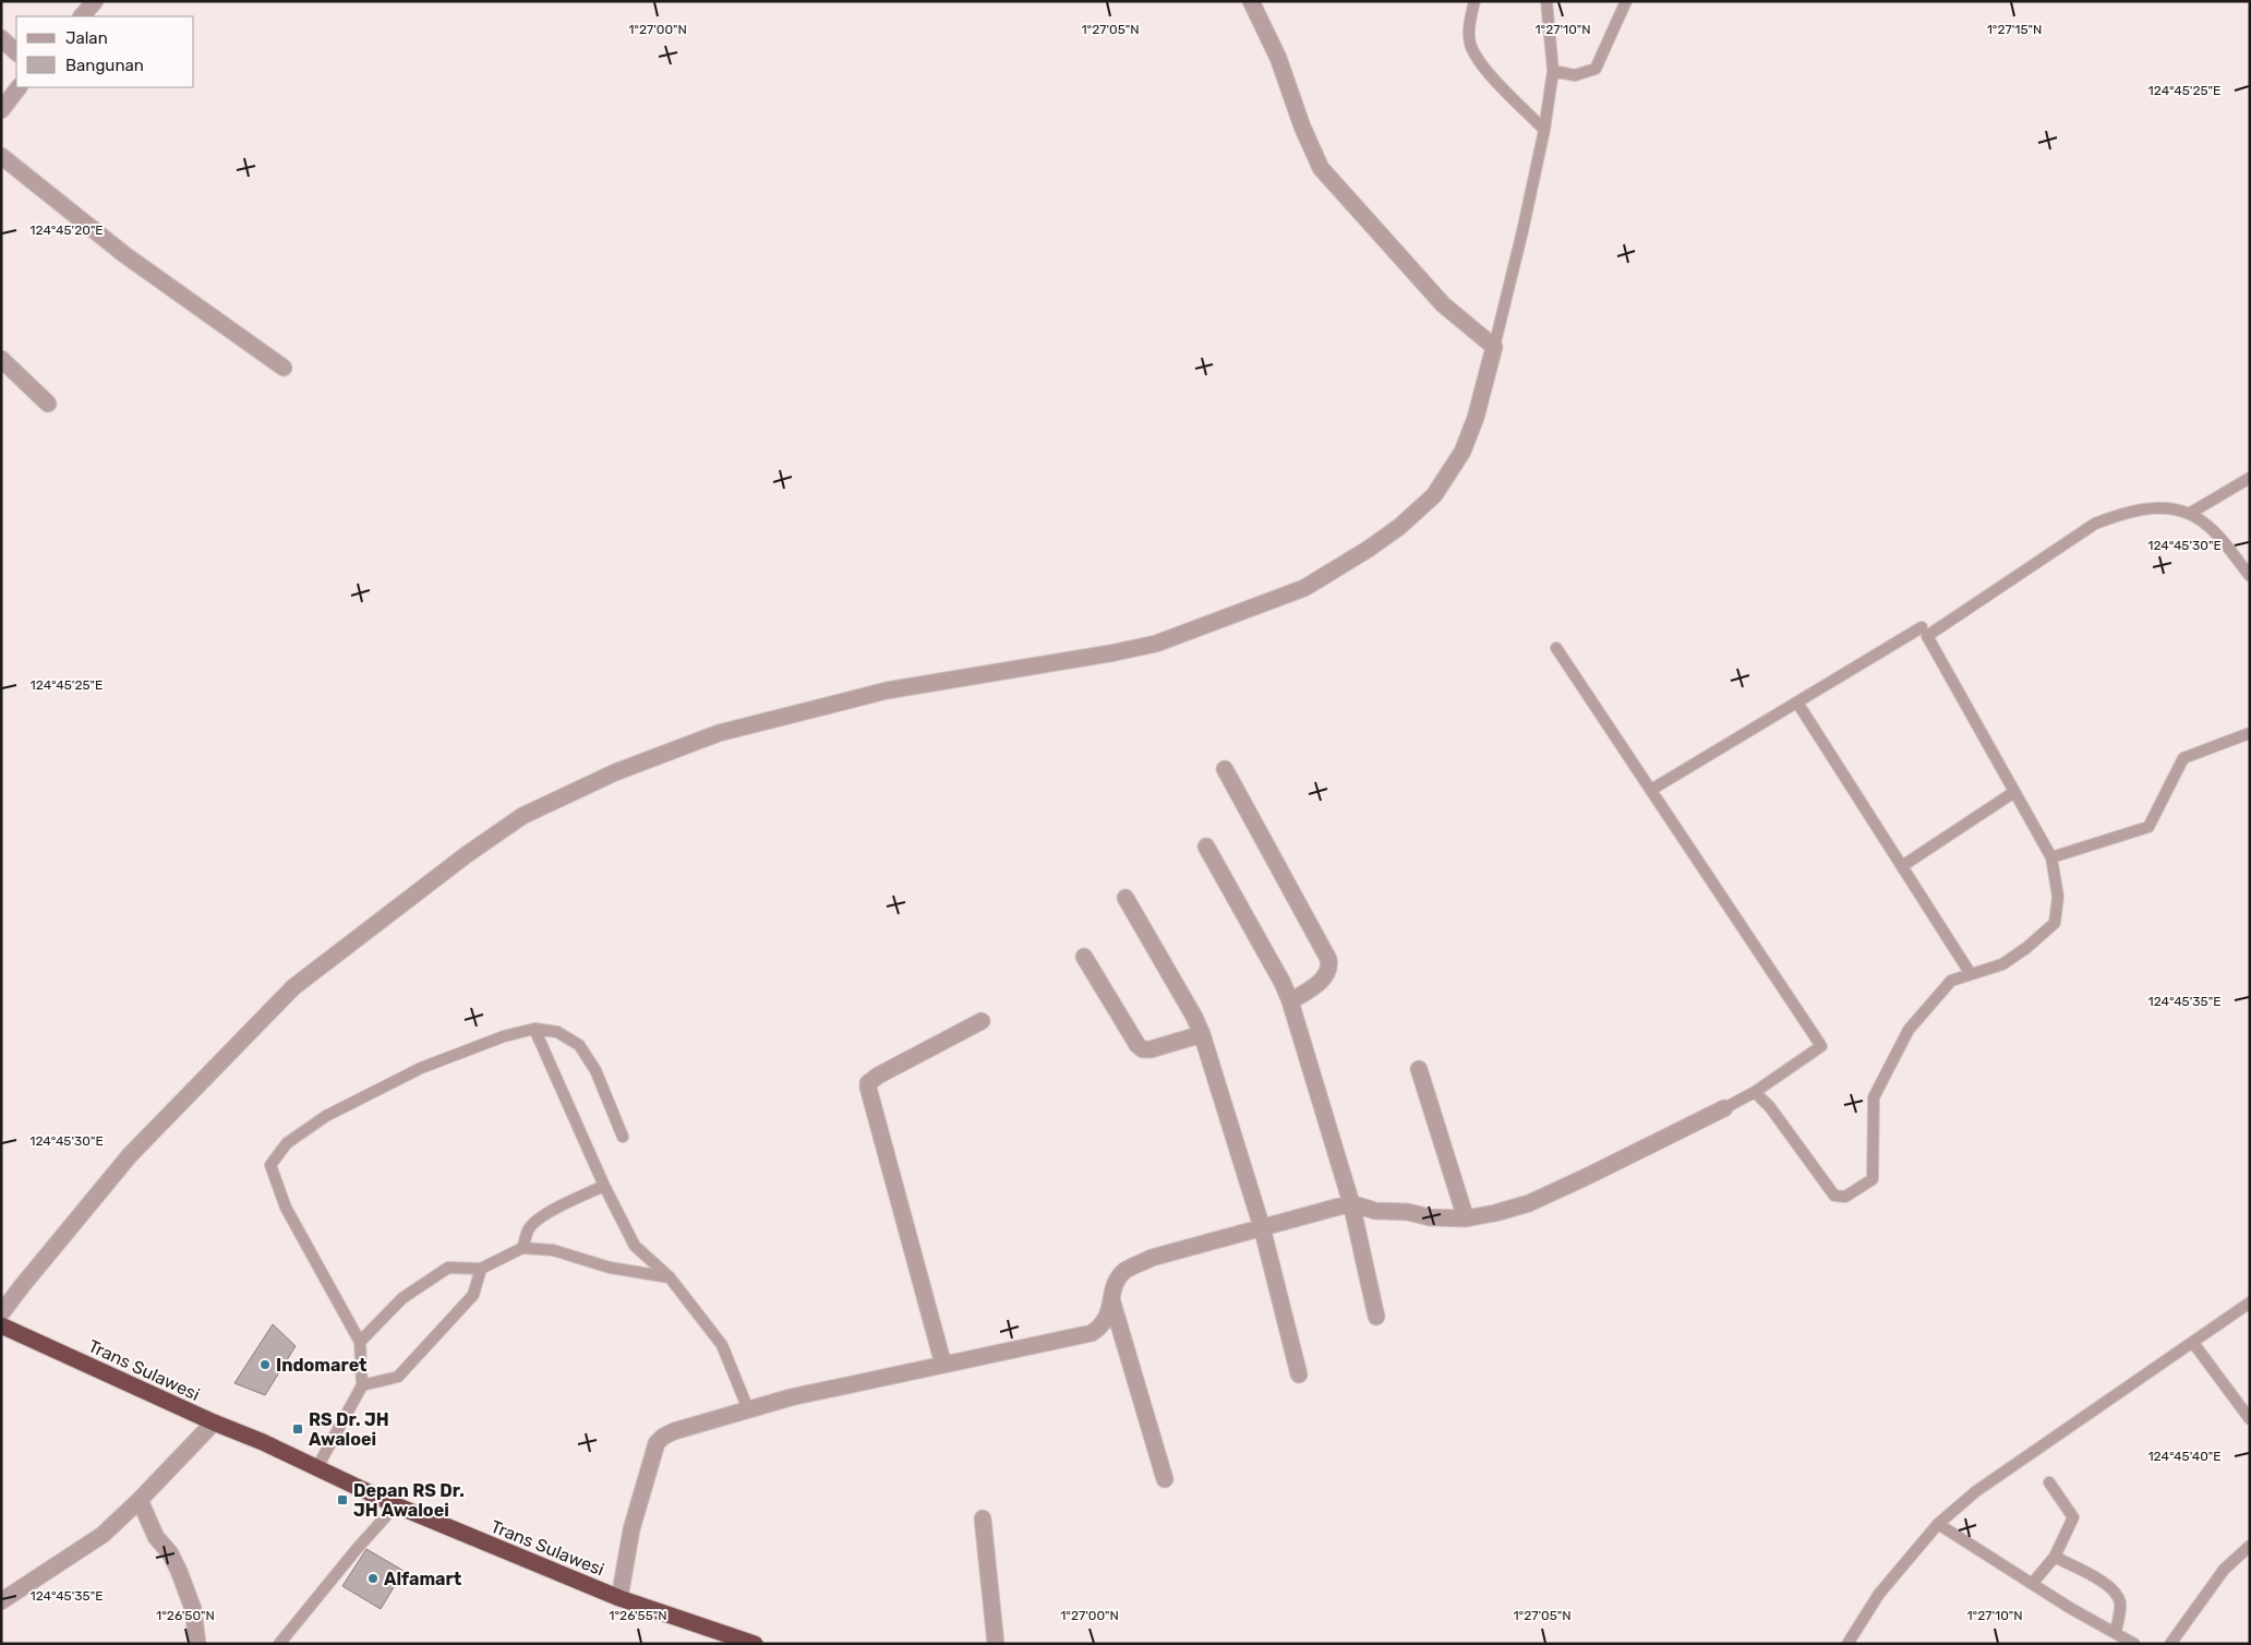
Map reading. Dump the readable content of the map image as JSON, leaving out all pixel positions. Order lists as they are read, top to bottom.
{
  "streets": {
    "highway": ["Trans Sulawesi"]
  },
  "places": {
    "other": ["Indomaret", "Alfamart"],
    "transit": ["RS Dr. JH Awaloei", "Depan RS Dr. JH Awaloei"]
  },
  "legend": ["Jalan", "Bangunan"],
  "coordinates": [
    "1°27'15\"N",
    "1°27'00\"N",
    "1°27'05\"N",
    "1°27'10\"N",
    "124°45'25\"E",
    "124°45'20\"E",
    "124°45'30\"E",
    "124°45'35\"E",
    "124°45'40\"E",
    "1°26'50\"N",
    "1°26'55\"N"
  ]
}
